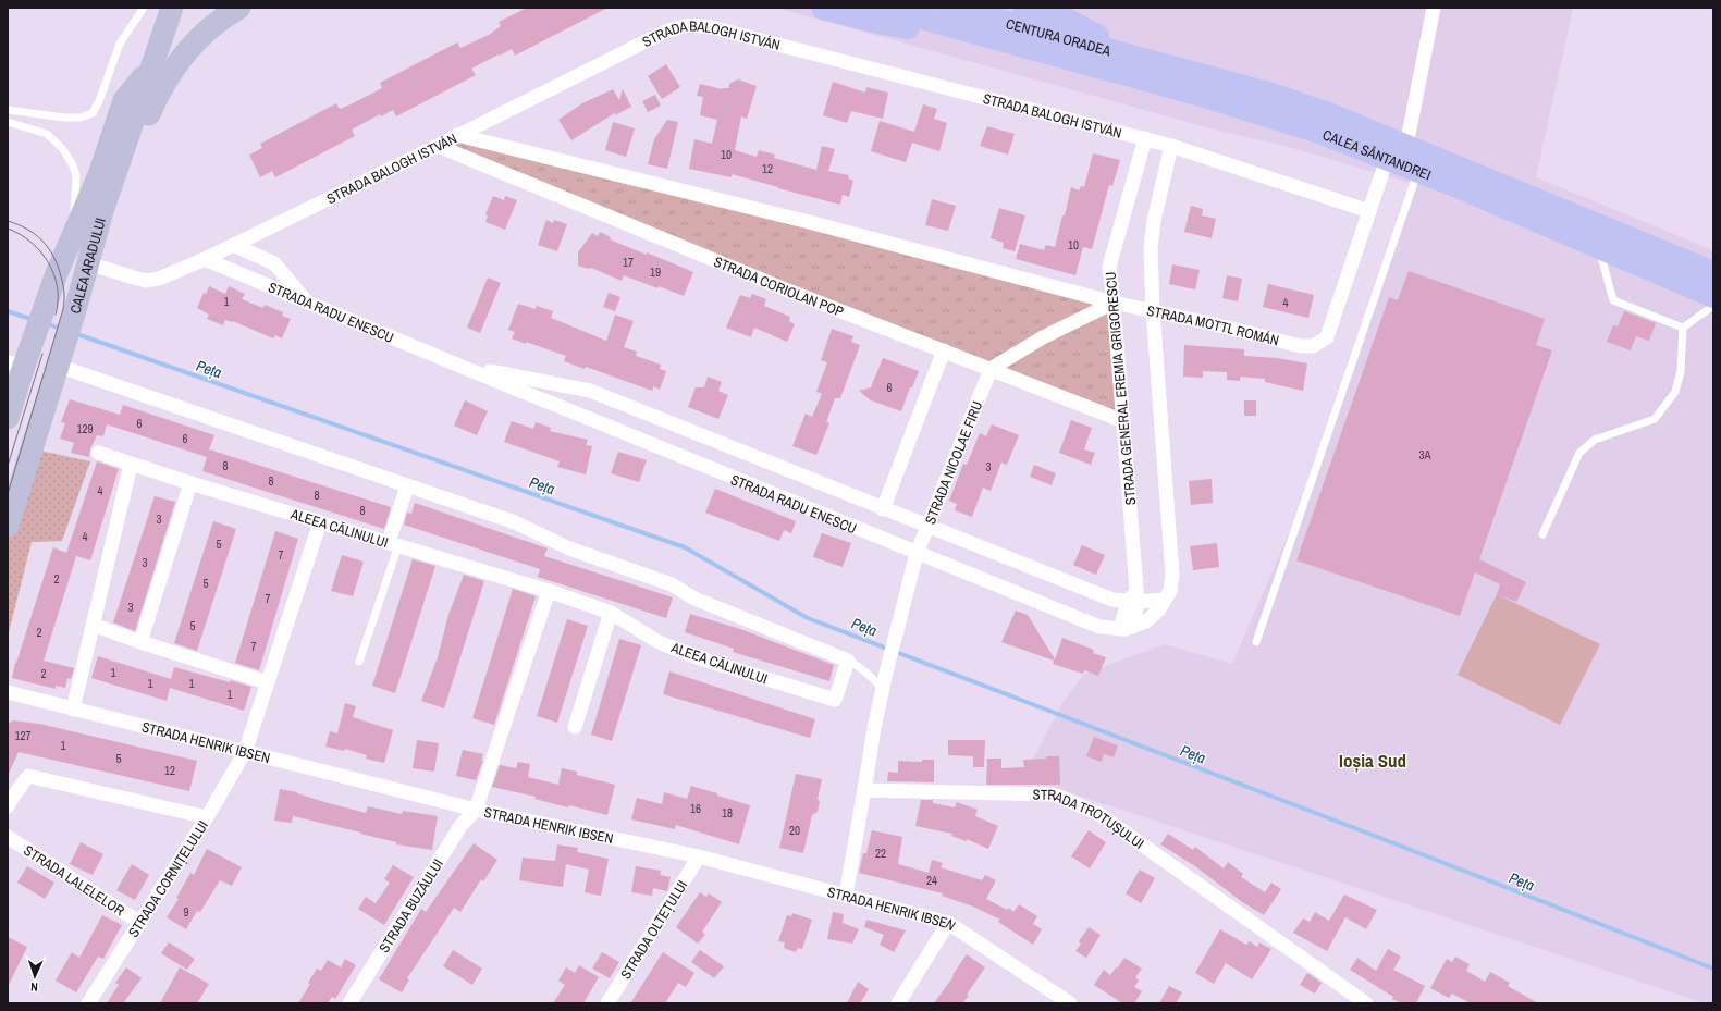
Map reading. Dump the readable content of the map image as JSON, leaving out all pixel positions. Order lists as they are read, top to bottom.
{
  "streets": {
    "highway": ["CENTURA ORADEA", "CALEA SÂNTANDREI"],
    "main road": ["CALEA ARADULUI"],
    "street": [
      "STRADA BALOGH ISTVÁN",
      "STRADA CORIOLAN POP",
      "STRADA RADU ENESCU",
      "STRADA MOTTL ROMÁN",
      "STRADA GENERAL EREMIA GRIGORESCU",
      "STRADA NICOLAE FIRU",
      "ALEEA CĂLINULUI",
      "STRADA HENRIK IBSEN",
      "STRADA TROTUȘULUI",
      "STRADA CORNIȚELULUI",
      "STRADA LALELELOR",
      "STRADA BUZĂULUI",
      "STRADA OLTEȚULUI"
    ]
  },
  "crossings": [
    ["CENTURA ORADEA", "CALEA SÂNTANDREI"],
    ["STRADA BALOGH ISTVÁN", "CALEA ARADULUI"],
    ["STRADA BALOGH ISTVÁN", "STRADA CORIOLAN POP"],
    ["STRADA BALOGH ISTVÁN", "STRADA RADU ENESCU"],
    ["STRADA BALOGH ISTVÁN", "STRADA MOTTL ROMÁN"],
    ["STRADA BALOGH ISTVÁN", "STRADA GENERAL EREMIA GRIGORESCU"],
    ["STRADA CORIOLAN POP", "STRADA GENERAL EREMIA GRIGORESCU"],
    ["STRADA CORIOLAN POP", "STRADA NICOLAE FIRU"],
    ["STRADA RADU ENESCU", "STRADA GENERAL EREMIA GRIGORESCU"],
    ["STRADA RADU ENESCU", "STRADA NICOLAE FIRU"],
    ["STRADA MOTTL ROMÁN", "STRADA GENERAL EREMIA GRIGORESCU"],
    ["STRADA NICOLAE FIRU", "STRADA TROTUȘULUI"],
    ["ALEEA CĂLINULUI", "STRADA CORNIȚELULUI"],
    ["STRADA HENRIK IBSEN", "STRADA CORNIȚELULUI"],
    ["STRADA HENRIK IBSEN", "STRADA BUZĂULUI"],
    ["STRADA HENRIK IBSEN", "STRADA OLTEȚULUI"],
    ["STRADA CORNIȚELULUI", "STRADA LALELELOR"]
  ],
  "districts": ["Ioșia Sud"],
  "water": ["Peța"],
  "house_numbers": [
    "10",
    "12",
    "10",
    "17",
    "19",
    "1",
    "4",
    "6",
    "6",
    "129",
    "6",
    "3A",
    "8",
    "3",
    "8",
    "4",
    "8",
    "8",
    "3",
    "4",
    "5",
    "7",
    "3",
    "2",
    "5",
    "7",
    "3",
    "5",
    "2",
    "7",
    "1",
    "2",
    "1",
    "1",
    "1",
    "127",
    "1",
    "5",
    "12",
    "16",
    "18",
    "20",
    "22",
    "24",
    "9"
  ],
  "north": "bottom"
}
